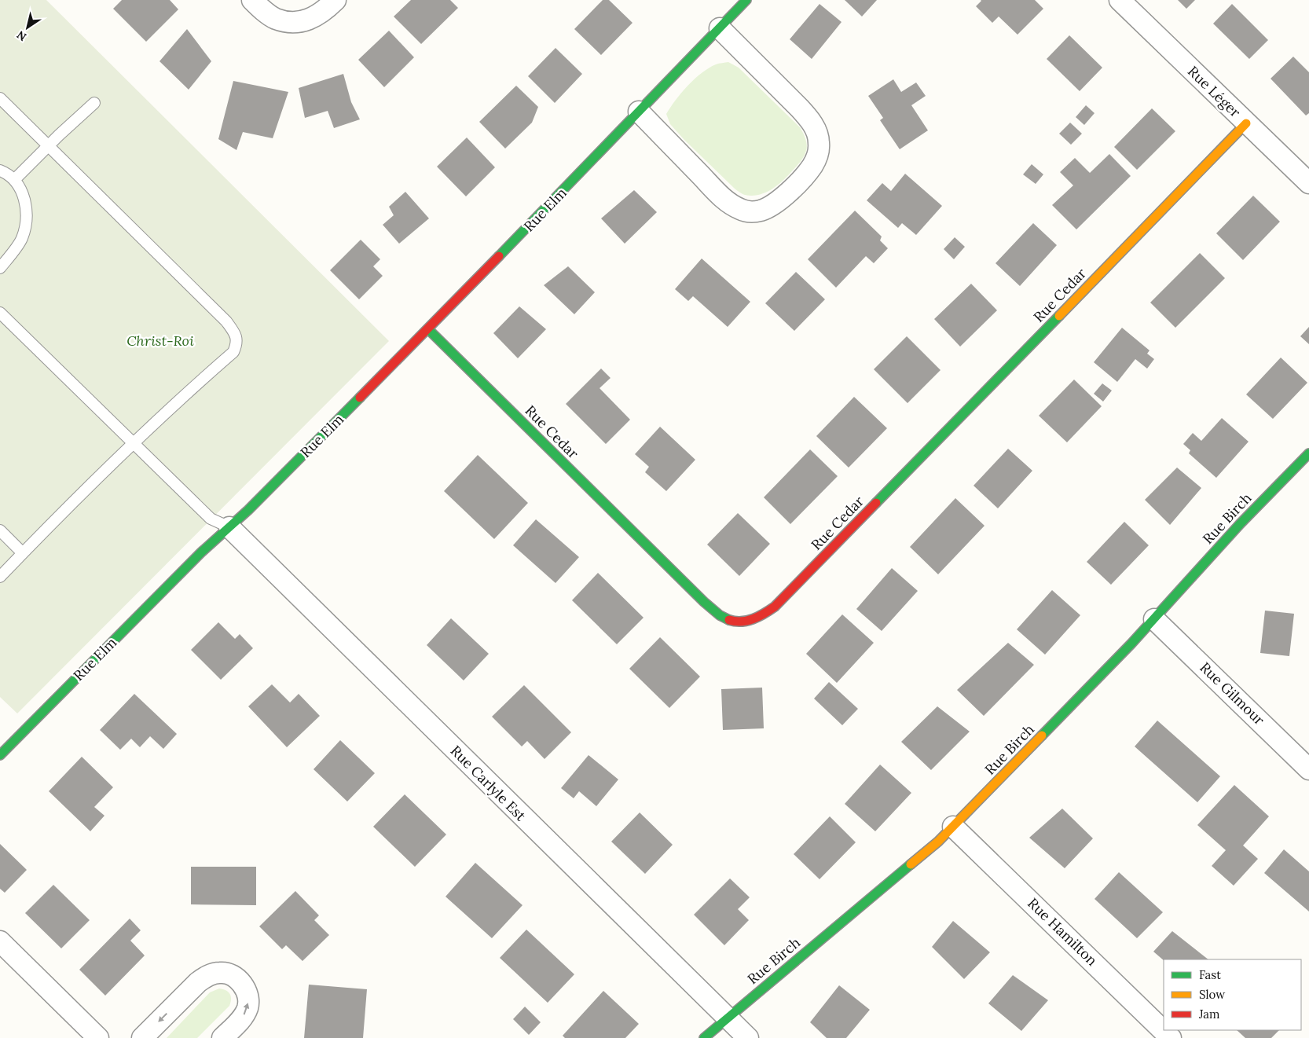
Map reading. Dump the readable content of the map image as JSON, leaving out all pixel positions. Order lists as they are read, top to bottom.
{
  "streets": {
    "street": [
      "Rue Léger",
      "Rue Elm",
      "Rue Cedar",
      "Rue Birch",
      "Rue Gilmour",
      "Rue Carlyle Est",
      "Rue Hamilton"
    ]
  },
  "crossings": [
    ["Rue Léger", "Rue Cedar"],
    ["Rue Elm", "Rue Cedar"],
    ["Rue Elm", "Rue Carlyle Est"],
    ["Rue Birch", "Rue Gilmour"],
    ["Rue Birch", "Rue Carlyle Est"],
    ["Rue Birch", "Rue Hamilton"]
  ],
  "parks": ["Christ-Roi"],
  "legend": ["Fast", "Slow", "Jam"],
  "north": "bottom left"
}
